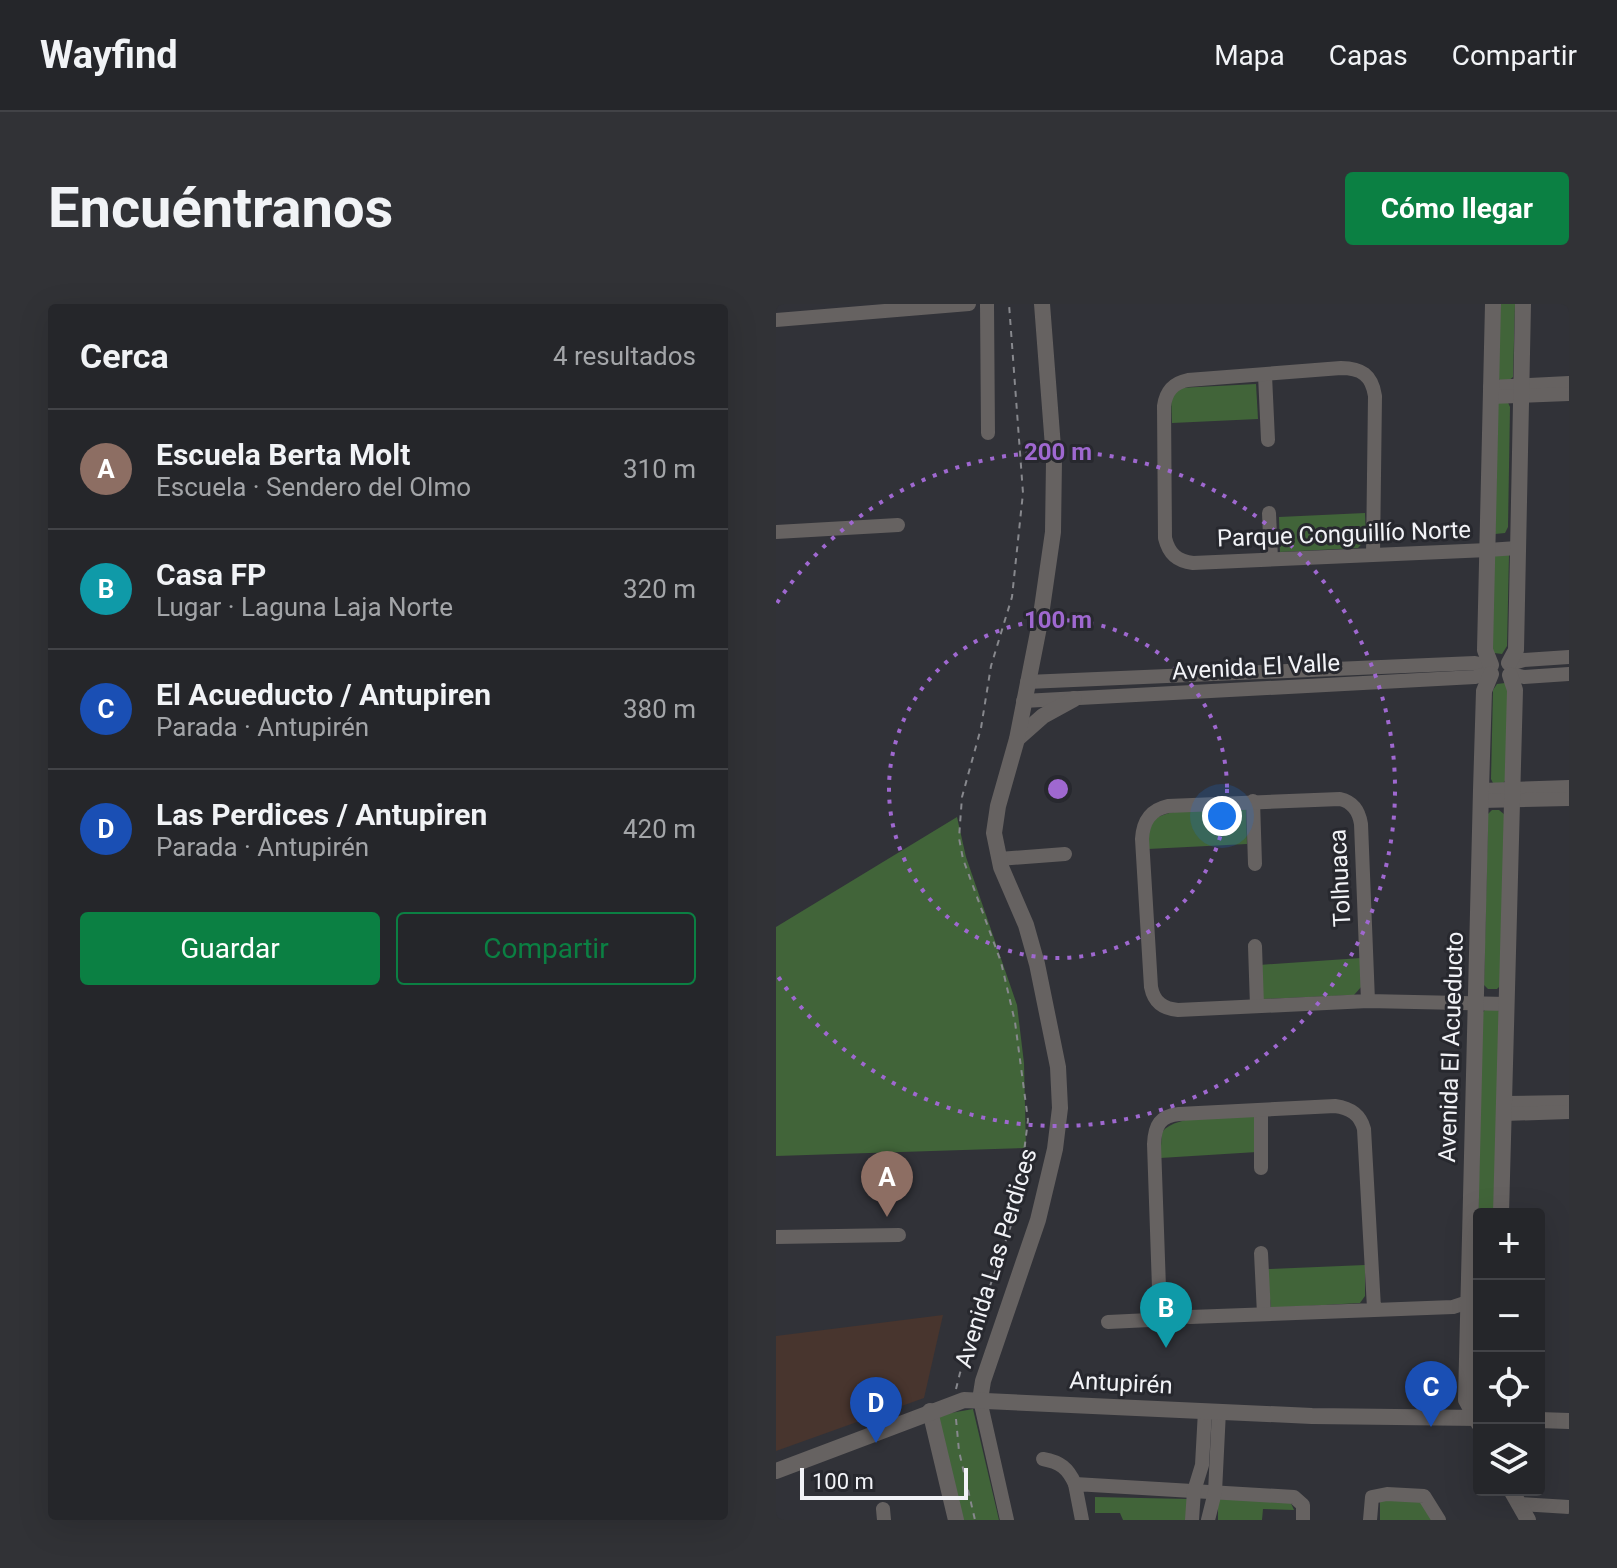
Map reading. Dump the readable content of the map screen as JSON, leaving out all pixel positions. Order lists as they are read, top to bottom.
{
  "streets": {
    "street": [
      "Parque Conguillío Norte",
      "Avenida El Valle",
      "Tolhuaca",
      "Avenida El Acueducto",
      "Avenida Las Perdices",
      "Antupirén"
    ]
  },
  "crossings": [
    ["Parque Conguillío Norte", "Avenida El Acueducto"],
    ["Avenida El Valle", "Avenida El Acueducto"],
    ["Avenida El Valle", "Avenida Las Perdices"],
    ["Avenida Las Perdices", "Antupirén"]
  ],
  "scale_bar": "100 m",
  "page": {
    "header": "Wayfind",
    "nav": ["Mapa", "Capas", "Compartir"],
    "buttons": [
      "Cómo llegar",
      ["Guardar", "Compartir"]
    ],
    "title": "Encuéntranos",
    "heading": ["Cerca", "4 resultados"],
    "list": [
      {
        "mark": "A",
        "name": "Escuela Berta Molt",
        "note": "Escuela · Sendero del Olmo",
        "value": "310 m"
      },
      {
        "mark": "B",
        "name": "Casa FP",
        "note": "Lugar · Laguna Laja Norte",
        "value": "320 m"
      },
      {
        "mark": "C",
        "name": "El Acueducto / Antupiren",
        "note": "Parada · Antupirén",
        "value": "380 m"
      },
      {
        "mark": "D",
        "name": "Las Perdices / Antupiren",
        "note": "Parada · Antupirén",
        "value": "420 m"
      }
    ],
    "pins": [
      "A",
      "B",
      "C",
      "D"
    ],
    "map_buttons": ["+", "−"],
    "scale": "100 m"
  },
  "rings": ["200 m", "100 m"]
}
